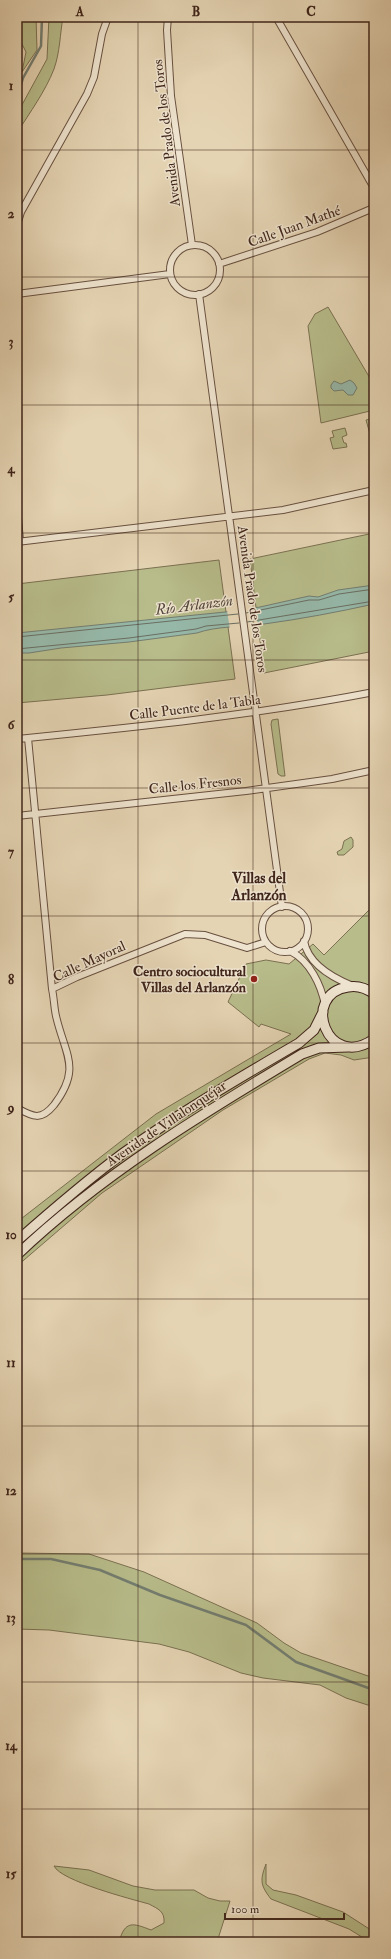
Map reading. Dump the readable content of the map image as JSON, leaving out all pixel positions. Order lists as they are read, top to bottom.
{
  "streets": {
    "street": [
      "Avenida Prado de los Toros",
      "Calle Juan Mathé",
      "Calle Puente de la Tabla",
      "Calle los Fresnos",
      "Calle Mayoral",
      "Avenida de Villalonquéjar"
    ]
  },
  "crossings": [
    ["Avenida Prado de los Toros", "Calle Juan Mathé"],
    ["Avenida Prado de los Toros", "Calle Puente de la Tabla"],
    ["Avenida Prado de los Toros", "Calle los Fresnos"],
    ["Avenida Prado de los Toros", "Calle Mayoral"]
  ],
  "districts": ["Villas del Arlanzón"],
  "water": ["Río Arlanzón"],
  "places": ["Centro sociocultural Villas del Arlanzón"],
  "scale_bar": "100 m",
  "grid": {
    "columns": ["A", "B", "C"],
    "rows": [
      "1",
      "2",
      "3",
      "4",
      "5",
      "6",
      "7",
      "8",
      "9",
      "10",
      "11",
      "12",
      "13",
      "14",
      "15"
    ]
  }
}
